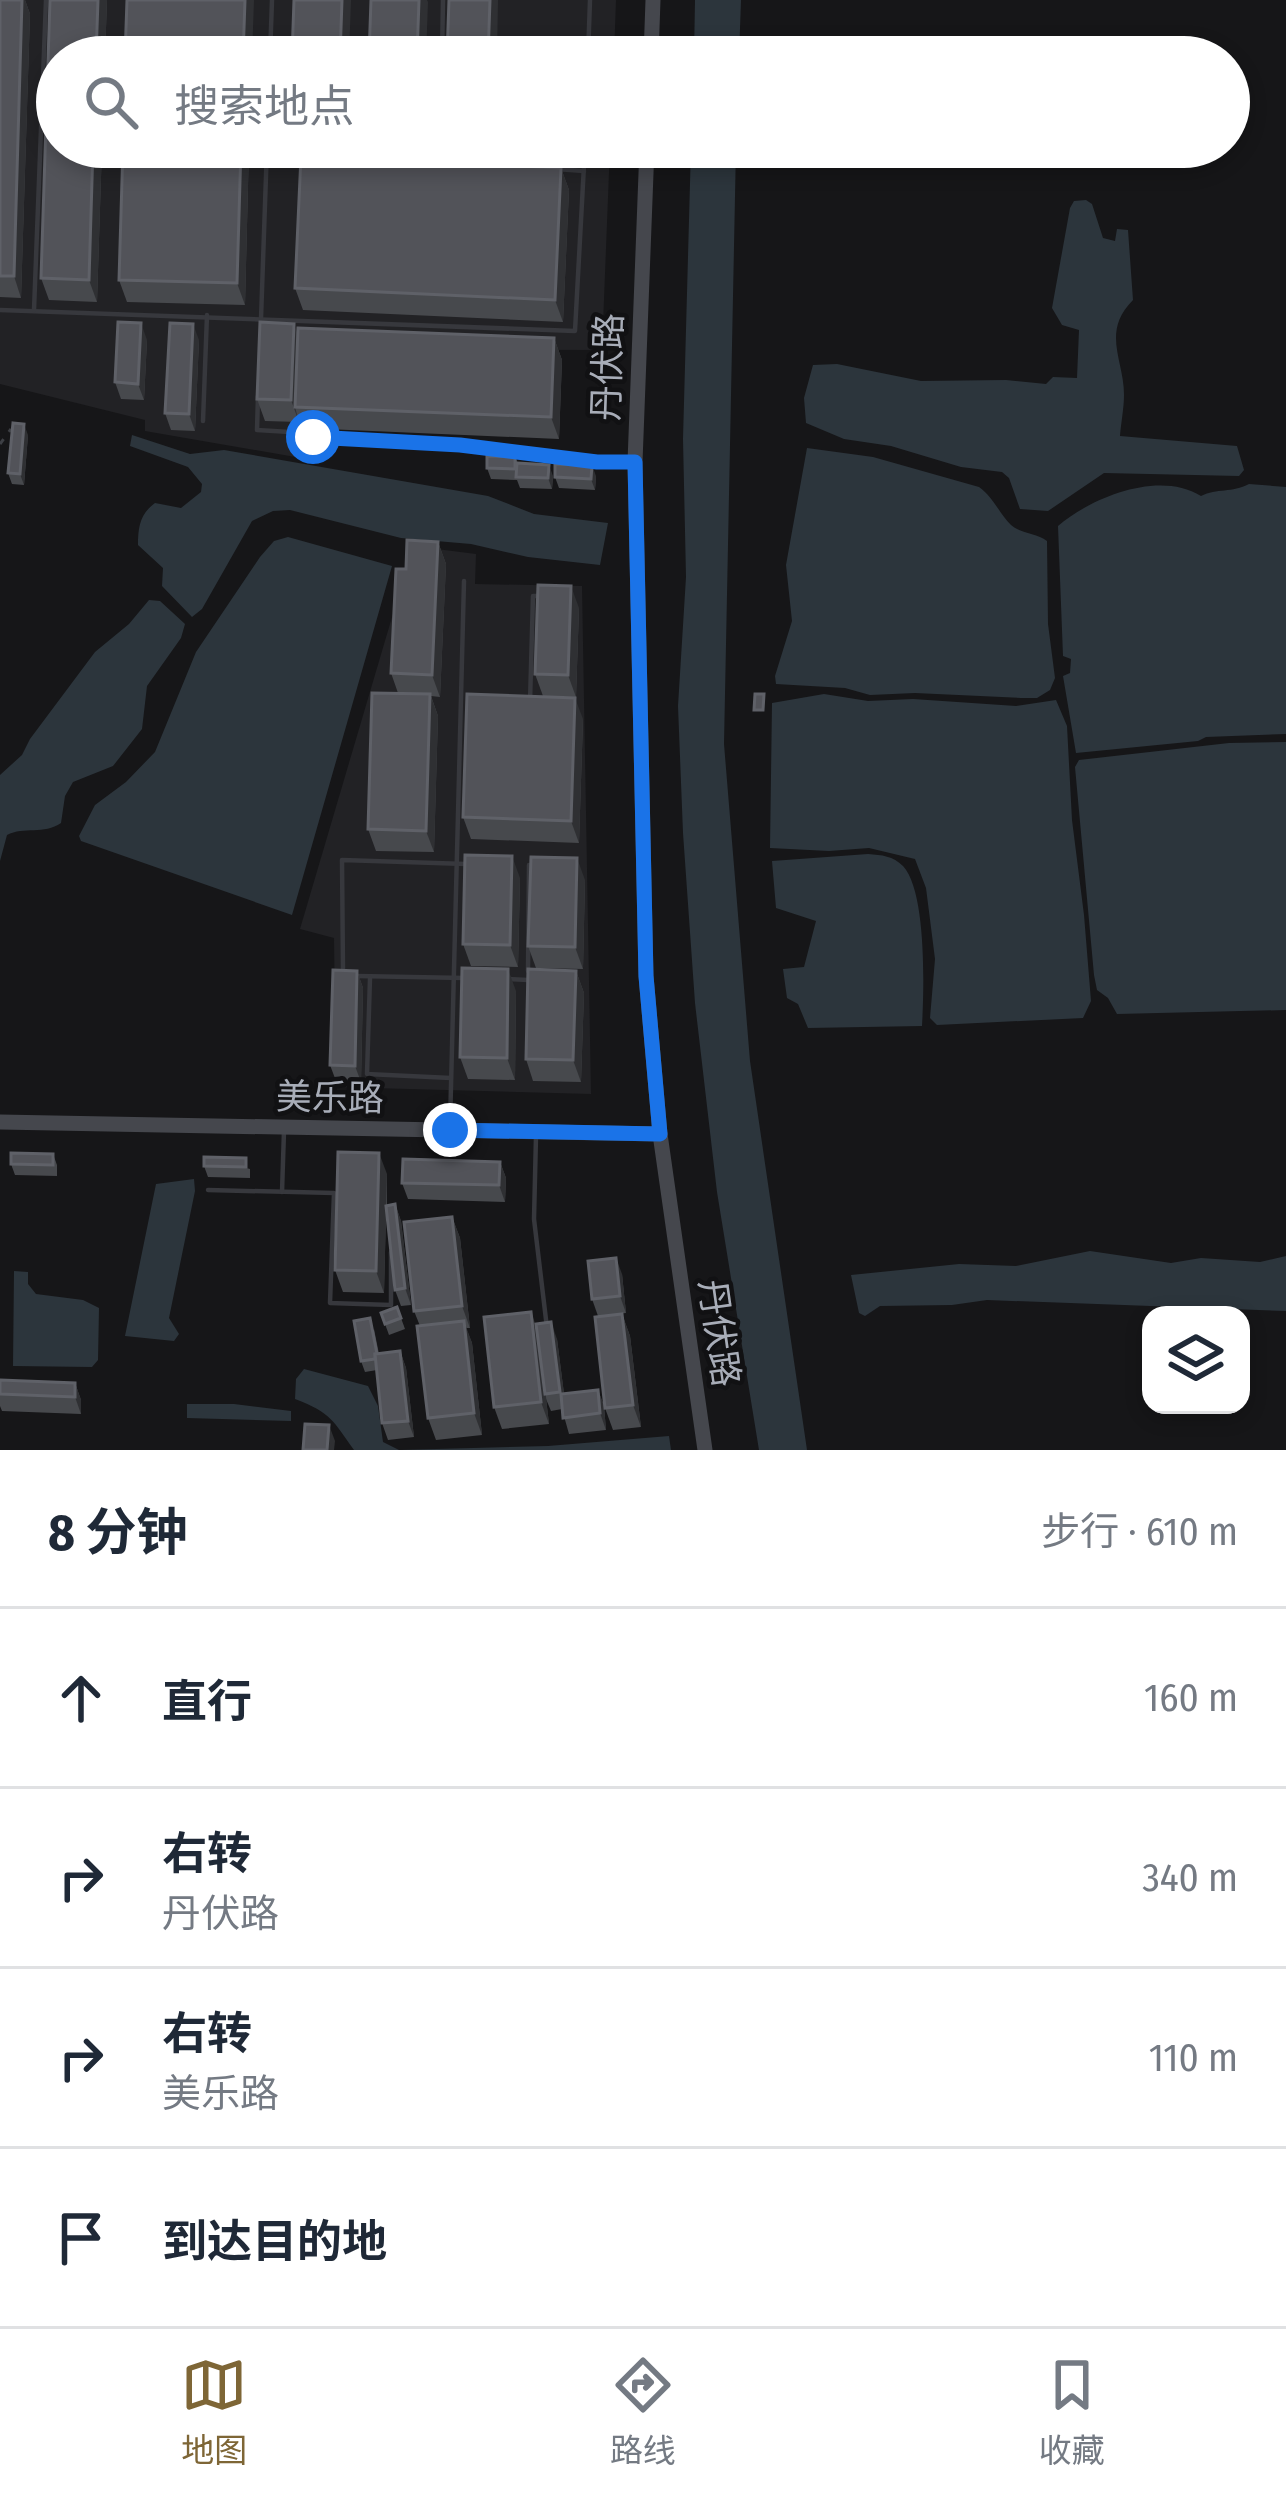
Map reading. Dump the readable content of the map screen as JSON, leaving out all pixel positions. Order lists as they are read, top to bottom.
{
  "streets": {
    "main road": ["丹伏路", "美乐路"]
  },
  "crossings": [
    ["丹伏路", "美乐路"]
  ],
  "page": {
    "search": "搜索地点",
    "heading": ["8 分钟", "步行 · 610 m"],
    "list": [
      ["直行", "160 m"],
      ["右转", "丹伏路", "340 m"],
      ["右转", "美乐路", "110 m"],
      "到达目的地"
    ],
    "nav": ["地图", "路线", "收藏"]
  }
}
